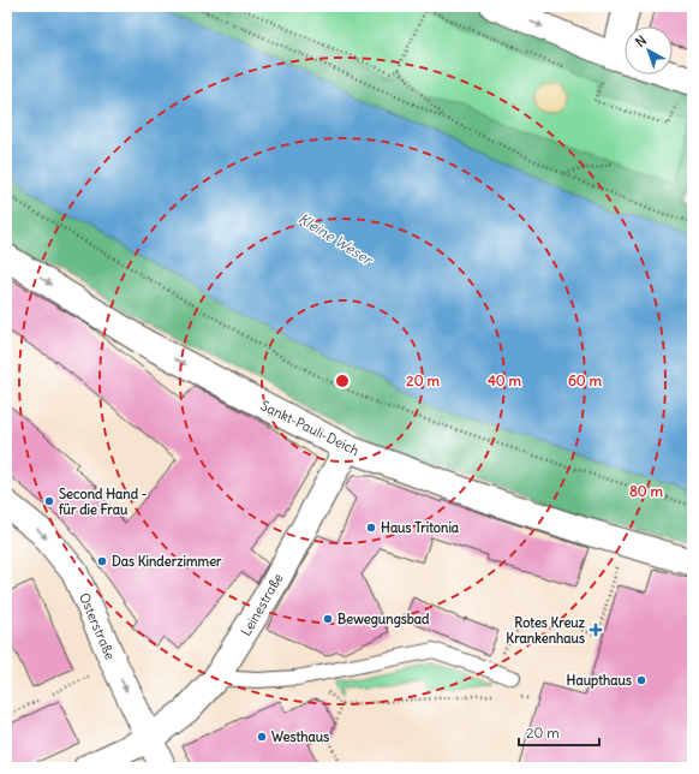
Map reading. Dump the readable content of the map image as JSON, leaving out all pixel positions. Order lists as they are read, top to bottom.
{
  "streets": {
    "street": ["Sankt-Pauli-Deich", "Leinestraße", "Osterstraße"]
  },
  "crossings": [
    ["Sankt-Pauli-Deich", "Leinestraße"],
    ["Leinestraße", "Osterstraße"]
  ],
  "one_way": ["Sankt-Pauli-Deich", "Osterstraße"],
  "water": ["Kleine Weser"],
  "places": {
    "other": [
      "Second Hand - für die Frau",
      "Haus Tritonia",
      "Das Kinderzimmer",
      "Bewegungsbad",
      "Haupthaus",
      "Westhaus"
    ],
    "health": ["Rotes Kreuz Krankenhaus"]
  },
  "scale_bar": "20 m",
  "north": "top left",
  "rings": [
    "20 m",
    "40 m",
    "60 m",
    "80 m"
  ]
}
